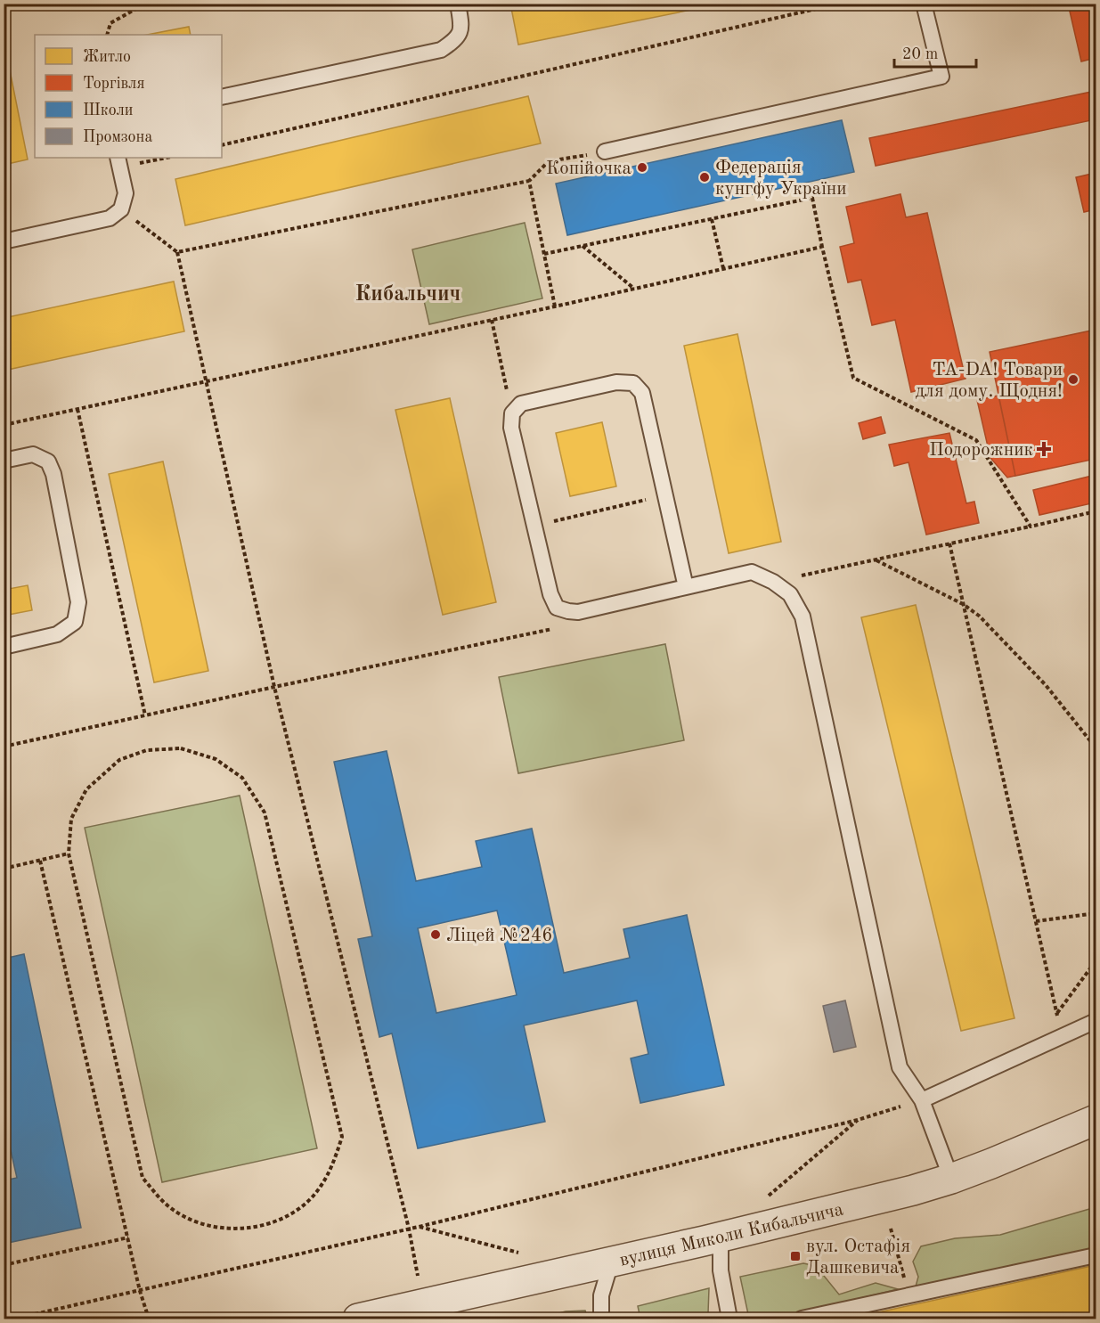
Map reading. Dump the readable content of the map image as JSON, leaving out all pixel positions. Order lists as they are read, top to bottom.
{
  "streets": {
    "street": ["вулиця Миколи Кибальчича"]
  },
  "districts": ["Кибальчич"],
  "places": {
    "other": [
      "Копійочка",
      "Федерація кунгфу України",
      "TA-DA! Товари для дому. Щодня!",
      "Ліцей №246"
    ],
    "health": ["Подорожник"],
    "transit": ["вул. Остафія Дашкевича"]
  },
  "legend": [
    "Житло",
    "Торгівля",
    "Школи",
    "Промзона"
  ],
  "scale_bar": "20 m"
}
